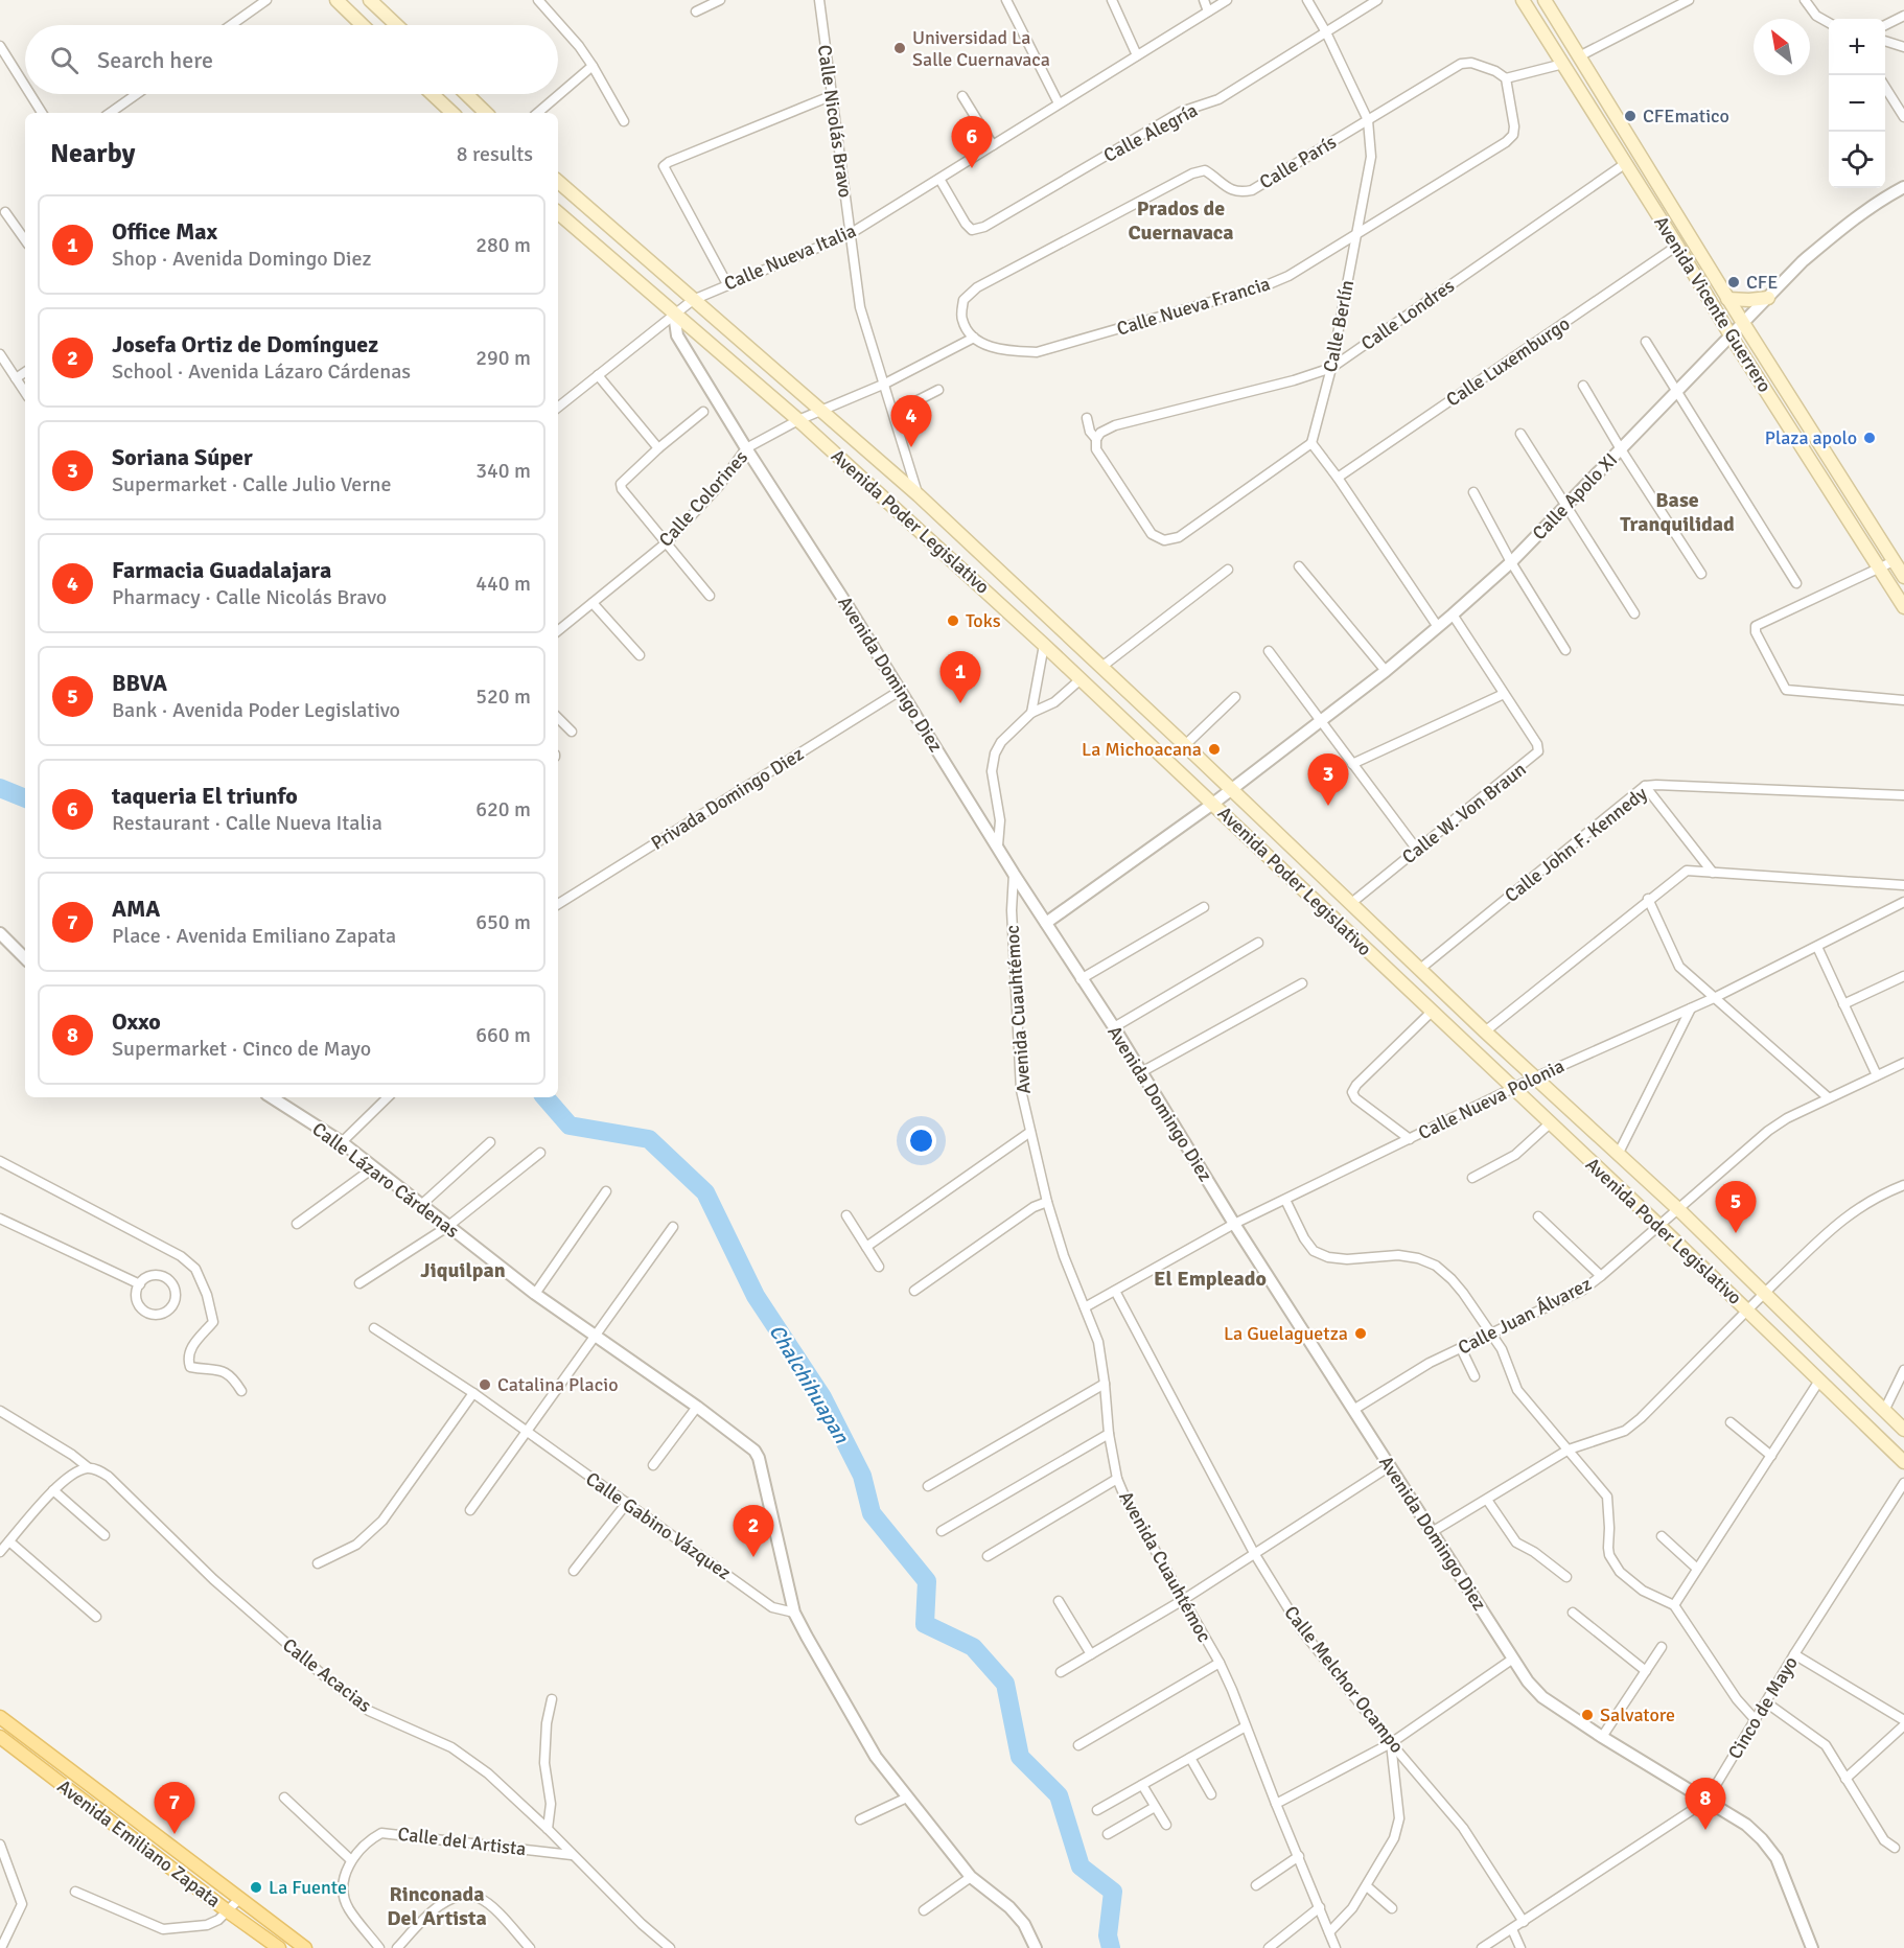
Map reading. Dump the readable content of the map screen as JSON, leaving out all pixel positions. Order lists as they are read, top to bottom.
{
  "streets": {
    "main road": ["Avenida Vicente Guerrero", "Avenida Poder Legislativo", "Avenida Emiliano Zapata"],
    "street": [
      "Calle Nicolás Bravo",
      "Calle Alegría",
      "Calle París",
      "Calle Nueva Italia",
      "Calle Nueva Francia",
      "Calle Londres",
      "Calle Berlín",
      "Calle Luxemburgo",
      "Calle Apolo XI",
      "Calle Colorines",
      "Avenida Domingo Diez",
      "Privada Domingo Diez",
      "Calle W. Von Braun",
      "Calle John F. Kennedy",
      "Avenida Cuauhtémoc",
      "Calle Nueva Polonia",
      "Calle Lázaro Cárdenas",
      "Calle Juan Álvarez",
      "Calle Gabino Vázquez",
      "Calle Acacias",
      "Calle Melchor Ocampo",
      "Cinco de Mayo",
      "Calle del Artista"
    ]
  },
  "crossings": [
    ["Calle Nicolás Bravo", "Calle Nueva Italia"],
    ["Calle Nicolás Bravo", "Avenida Poder Legislativo"],
    ["Calle Alegría", "Calle Nueva Italia"],
    ["Calle Alegría", "Calle Berlín"],
    ["Calle París", "Calle Nueva Francia"],
    ["Calle París", "Calle Berlín"],
    ["Calle Nueva Italia", "Avenida Poder Legislativo"],
    ["Calle Nueva Italia", "Avenida Domingo Diez"],
    ["Avenida Vicente Guerrero", "Calle Londres"],
    ["Avenida Vicente Guerrero", "Calle Luxemburgo"],
    ["Avenida Vicente Guerrero", "Calle Apolo XI"],
    ["Calle Nueva Francia", "Calle Berlín"],
    ["Calle Londres", "Calle Berlín"],
    ["Calle Apolo XI", "Avenida Poder Legislativo"],
    ["Calle Apolo XI", "Avenida Domingo Diez"],
    ["Calle Apolo XI", "Calle W. Von Braun"],
    ["Calle Colorines", "Avenida Poder Legislativo"],
    ["Calle Colorines", "Avenida Domingo Diez"],
    ["Avenida Poder Legislativo", "Avenida Domingo Diez"],
    ["Avenida Poder Legislativo", "Calle W. Von Braun"],
    ["Avenida Poder Legislativo", "Calle John F. Kennedy"],
    ["Avenida Poder Legislativo", "Calle Nueva Polonia"],
    ["Avenida Poder Legislativo", "Calle Juan Álvarez"],
    ["Avenida Domingo Diez", "Privada Domingo Diez"],
    ["Avenida Domingo Diez", "Avenida Cuauhtémoc"],
    ["Avenida Domingo Diez", "Calle Nueva Polonia"],
    ["Avenida Domingo Diez", "Calle Juan Álvarez"],
    ["Avenida Domingo Diez", "Cinco de Mayo"],
    ["Avenida Cuauhtémoc", "Calle Nueva Polonia"],
    ["Calle Nueva Polonia", "Calle Melchor Ocampo"],
    ["Calle Lázaro Cárdenas", "Calle Gabino Vázquez"],
    ["Calle Acacias", "Calle del Artista"],
    ["Calle Melchor Ocampo", "Cinco de Mayo"]
  ],
  "districts": [
    "Prados de Cuernavaca",
    "Base Tranquilidad",
    "Jiquilpan",
    "El Empleado",
    "Rinconada Del Artista"
  ],
  "water": ["Chalchihuapan"],
  "places": [
    "Universidad La Salle Cuernavaca",
    "CFEmatico",
    "CFE",
    "Plaza apolo",
    "Toks",
    "La Michoacana",
    "La Guelaguetza",
    "Catalina Placio",
    "Salvatore",
    "La Fuente"
  ],
  "north": "top left",
  "page": {
    "map_buttons": ["+", "−"],
    "search": "Search here",
    "heading": ["Nearby", "8 results"],
    "pins": [
      "6",
      "4",
      "1",
      "3",
      "5",
      "2",
      "8",
      "7"
    ],
    "list": [
      {
        "mark": "1",
        "name": "Office Max",
        "note": "Shop · Avenida Domingo Diez",
        "value": "280 m"
      },
      {
        "mark": "2",
        "name": "Josefa Ortiz de Domínguez",
        "note": "School · Avenida Lázaro Cárdenas",
        "value": "290 m"
      },
      {
        "mark": "3",
        "name": "Soriana Súper",
        "note": "Supermarket · Calle Julio Verne",
        "value": "340 m"
      },
      {
        "mark": "4",
        "name": "Farmacia Guadalajara",
        "note": "Pharmacy · Calle Nicolás Bravo",
        "value": "440 m"
      },
      {
        "mark": "5",
        "name": "BBVA",
        "note": "Bank · Avenida Poder Legislativo",
        "value": "520 m"
      },
      {
        "mark": "6",
        "name": "taqueria El triunfo",
        "note": "Restaurant · Calle Nueva Italia",
        "value": "620 m"
      },
      {
        "mark": "7",
        "name": "AMA",
        "note": "Place · Avenida Emiliano Zapata",
        "value": "650 m"
      },
      {
        "mark": "8",
        "name": "Oxxo",
        "note": "Supermarket · Cinco de Mayo",
        "value": "660 m"
      }
    ]
  }
}
